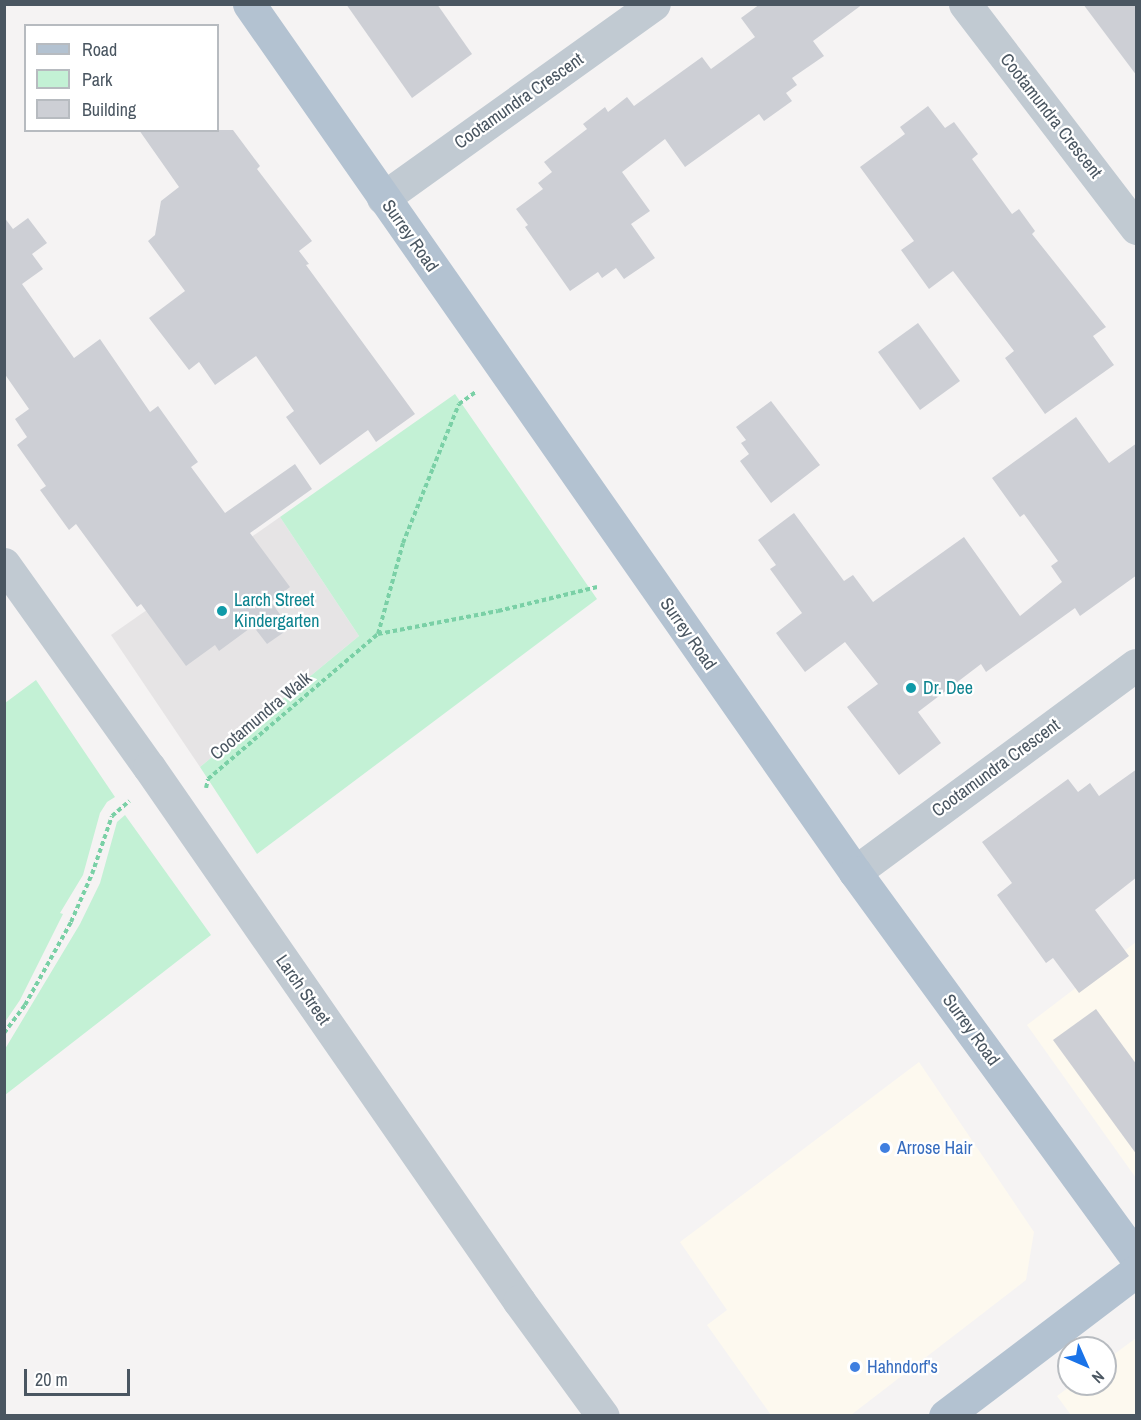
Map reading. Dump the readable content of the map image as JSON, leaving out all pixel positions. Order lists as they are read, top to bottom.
{
  "streets": {
    "main road": ["Surrey Road"],
    "street": ["Cootamundra Crescent", "Larch Street"],
    "path": ["Cootamundra Walk"]
  },
  "crossings": [
    ["Cootamundra Crescent", "Surrey Road"],
    ["Cootamundra Walk", "Larch Street"]
  ],
  "places": [
    "Larch Street Kindergarten",
    "Dr. Dee",
    "Arrose Hair",
    "Hahndorf's"
  ],
  "legend": ["Road", "Park", "Building"],
  "scale_bar": "20 m",
  "north": "bottom right"
}
